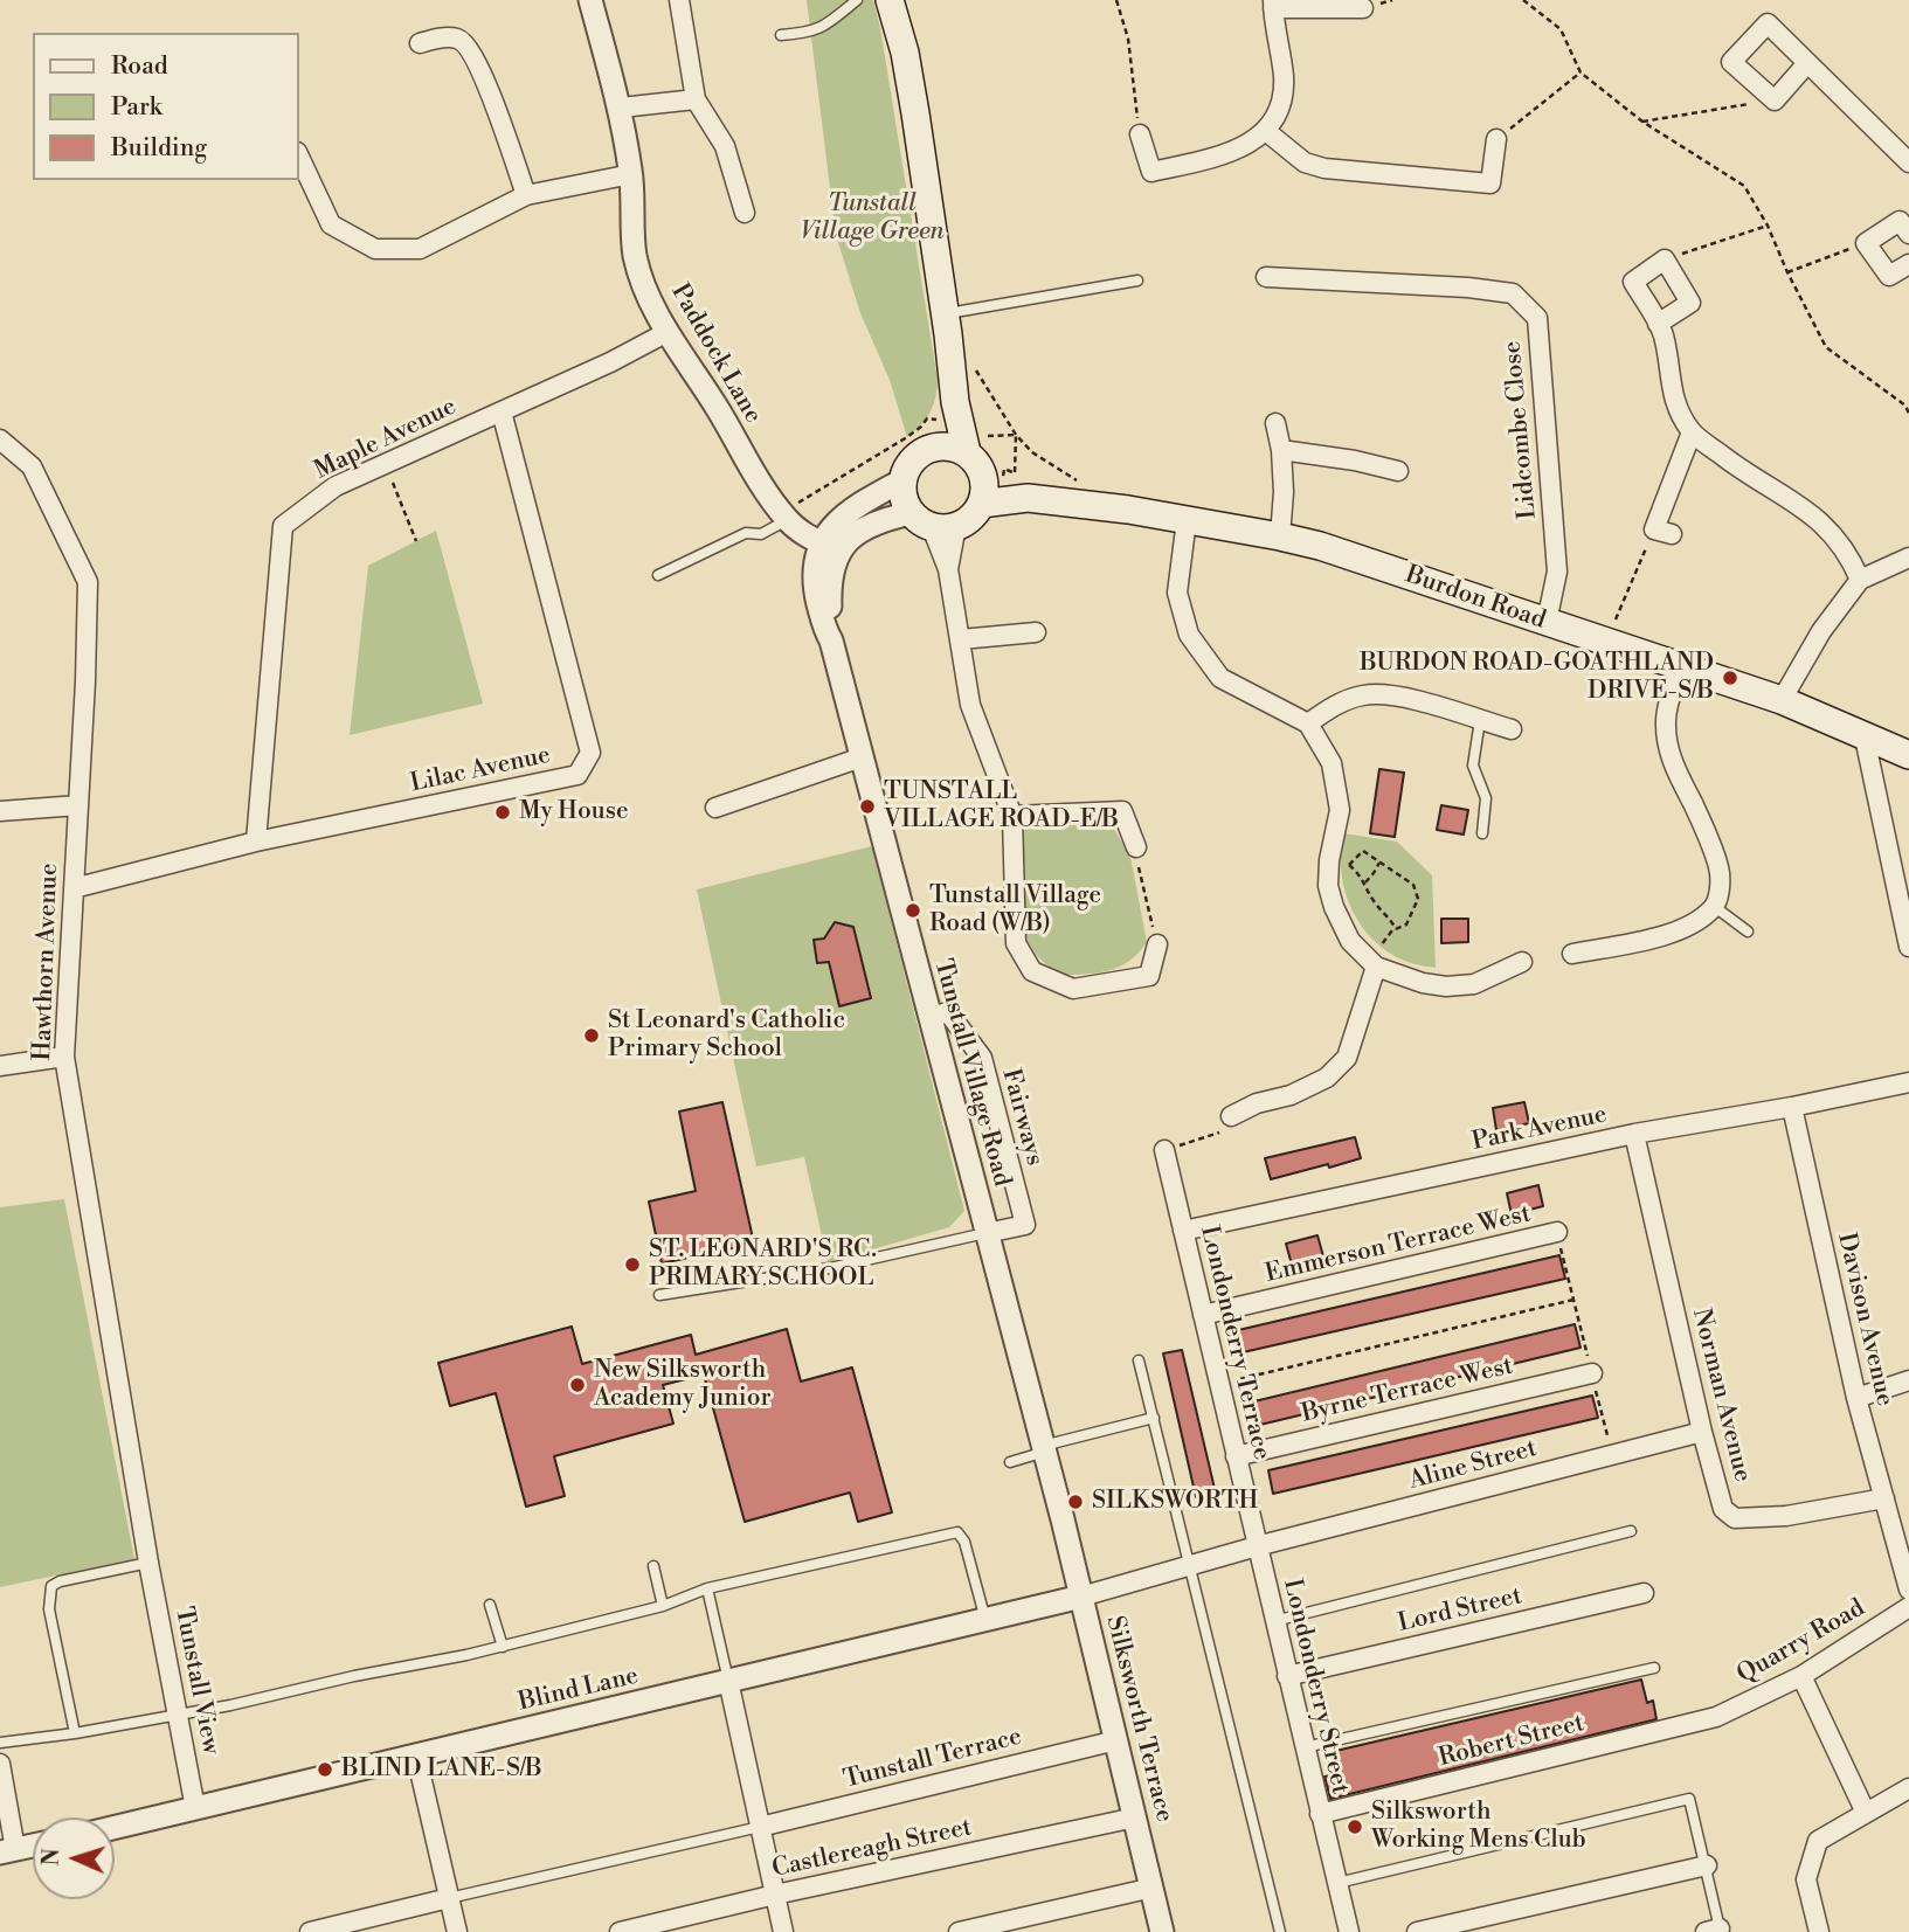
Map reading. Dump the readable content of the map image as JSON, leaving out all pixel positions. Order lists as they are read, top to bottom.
{
  "streets": {
    "main road": ["Burdon Road"],
    "street": [
      "Paddock Lane",
      "Lidcombe Close",
      "Maple Avenue",
      "Lilac Avenue",
      "Hawthorn Avenue",
      "Tunstall Village Road",
      "Fairways",
      "Park Avenue",
      "Emmerson Terrace West",
      "Davison Avenue",
      "Londonderry Terrace",
      "Byrne Terrace West",
      "Norman Avenue",
      "Aline Street",
      "Lord Street",
      "Quarry Road",
      "Tunstall View",
      "Londonderry Street",
      "Blind Lane",
      "Silksworth Terrace",
      "Robert Street",
      "Tunstall Terrace",
      "Castlereagh Street"
    ]
  },
  "crossings": [
    ["Paddock Lane", "Maple Avenue"],
    ["Paddock Lane", "Tunstall Village Road"],
    ["Lidcombe Close", "Burdon Road"],
    ["Maple Avenue", "Lilac Avenue"],
    ["Lilac Avenue", "Hawthorn Avenue"],
    ["Hawthorn Avenue", "Tunstall View"],
    ["Tunstall Village Road", "Fairways"],
    ["Tunstall Village Road", "Silksworth Terrace"],
    ["Park Avenue", "Davison Avenue"],
    ["Park Avenue", "Londonderry Terrace"],
    ["Park Avenue", "Norman Avenue"],
    ["Emmerson Terrace West", "Londonderry Terrace"],
    ["Davison Avenue", "Norman Avenue"],
    ["Londonderry Terrace", "Byrne Terrace West"],
    ["Londonderry Terrace", "Aline Street"],
    ["Londonderry Terrace", "Londonderry Street"],
    ["Norman Avenue", "Aline Street"],
    ["Aline Street", "Londonderry Street"],
    ["Aline Street", "Blind Lane"],
    ["Aline Street", "Silksworth Terrace"],
    ["Lord Street", "Londonderry Street"],
    ["Quarry Road", "Robert Street"],
    ["Tunstall View", "Blind Lane"],
    ["Londonderry Street", "Robert Street"],
    ["Blind Lane", "Silksworth Terrace"],
    ["Silksworth Terrace", "Tunstall Terrace"],
    ["Silksworth Terrace", "Castlereagh Street"]
  ],
  "parks": ["Tunstall Village Green"],
  "places": [
    "BURDON ROAD-GOATHLAND DRIVE-S/B",
    "TUNSTALL VILLAGE ROAD-E/B",
    "My House",
    "Tunstall Village Road (W/B)",
    "St Leonard's Catholic Primary School",
    "ST. LEONARD'S RC. PRIMARY SCHOOL",
    "New Silksworth Academy Junior",
    "SILKSWORTH",
    "BLIND LANE-S/B",
    "Silksworth Working Mens Club"
  ],
  "legend": ["Road", "Park", "Building"],
  "north": "left"
}
